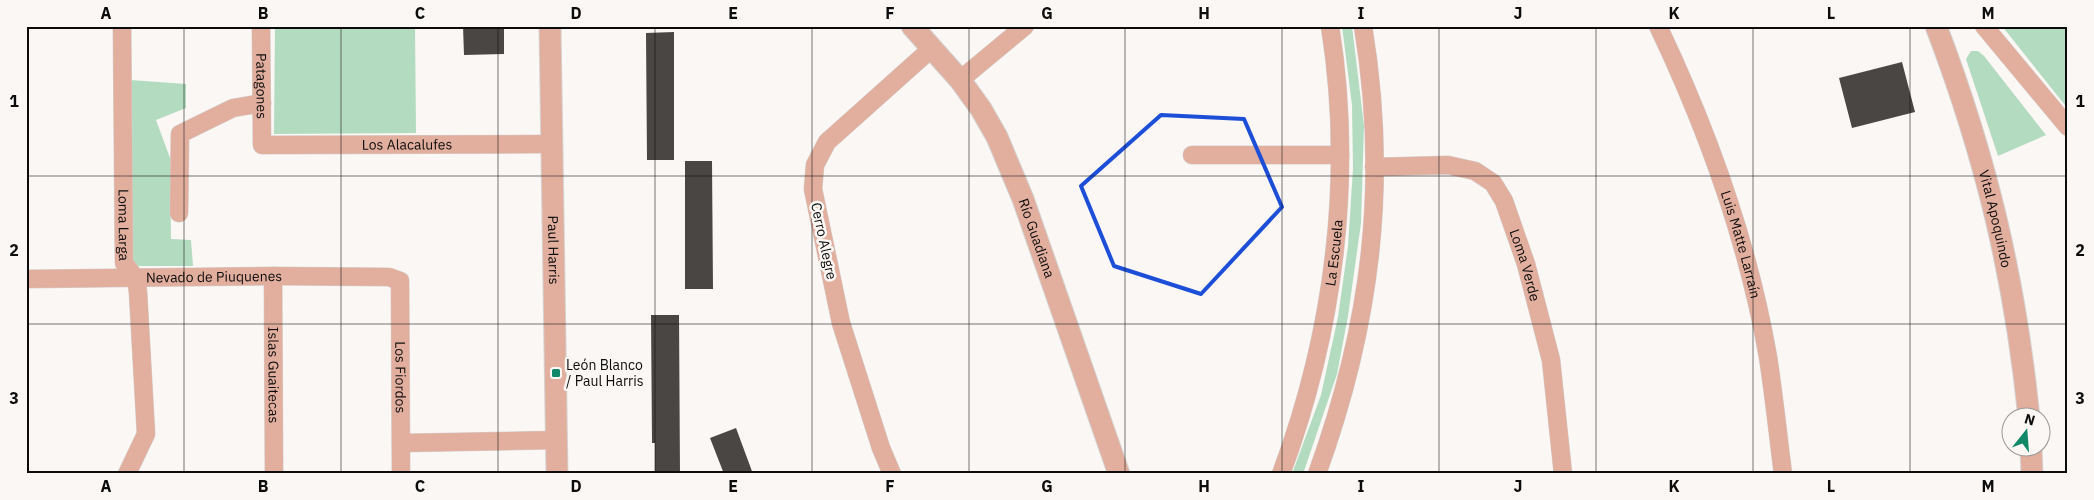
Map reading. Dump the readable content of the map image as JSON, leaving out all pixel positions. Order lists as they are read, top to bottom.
{
  "streets": {
    "street": [
      "Patagones",
      "Los Alacalufes",
      "Vital Apoquindo",
      "Loma Larga",
      "Río Guadiana",
      "Cerro Alegre",
      "Luis Matte Larraín",
      "Paul Harris",
      "La Escuela",
      "Loma Verde",
      "Nevado de Piuquenes",
      "Islas Guaitecas",
      "Los Fiordos"
    ]
  },
  "crossings": [
    ["Patagones", "Los Alacalufes"],
    ["Los Alacalufes", "Paul Harris"],
    ["Loma Larga", "Nevado de Piuquenes"],
    ["Río Guadiana", "Cerro Alegre"],
    ["Nevado de Piuquenes", "Islas Guaitecas"],
    ["Nevado de Piuquenes", "Los Fiordos"]
  ],
  "places": {
    "transit": ["León Blanco / Paul Harris"]
  },
  "north": "top",
  "grid": {
    "columns": [
      "A",
      "B",
      "C",
      "D",
      "E",
      "F",
      "G",
      "H",
      "I",
      "J",
      "K",
      "L",
      "M"
    ],
    "rows": ["1", "2", "3"]
  }
}
